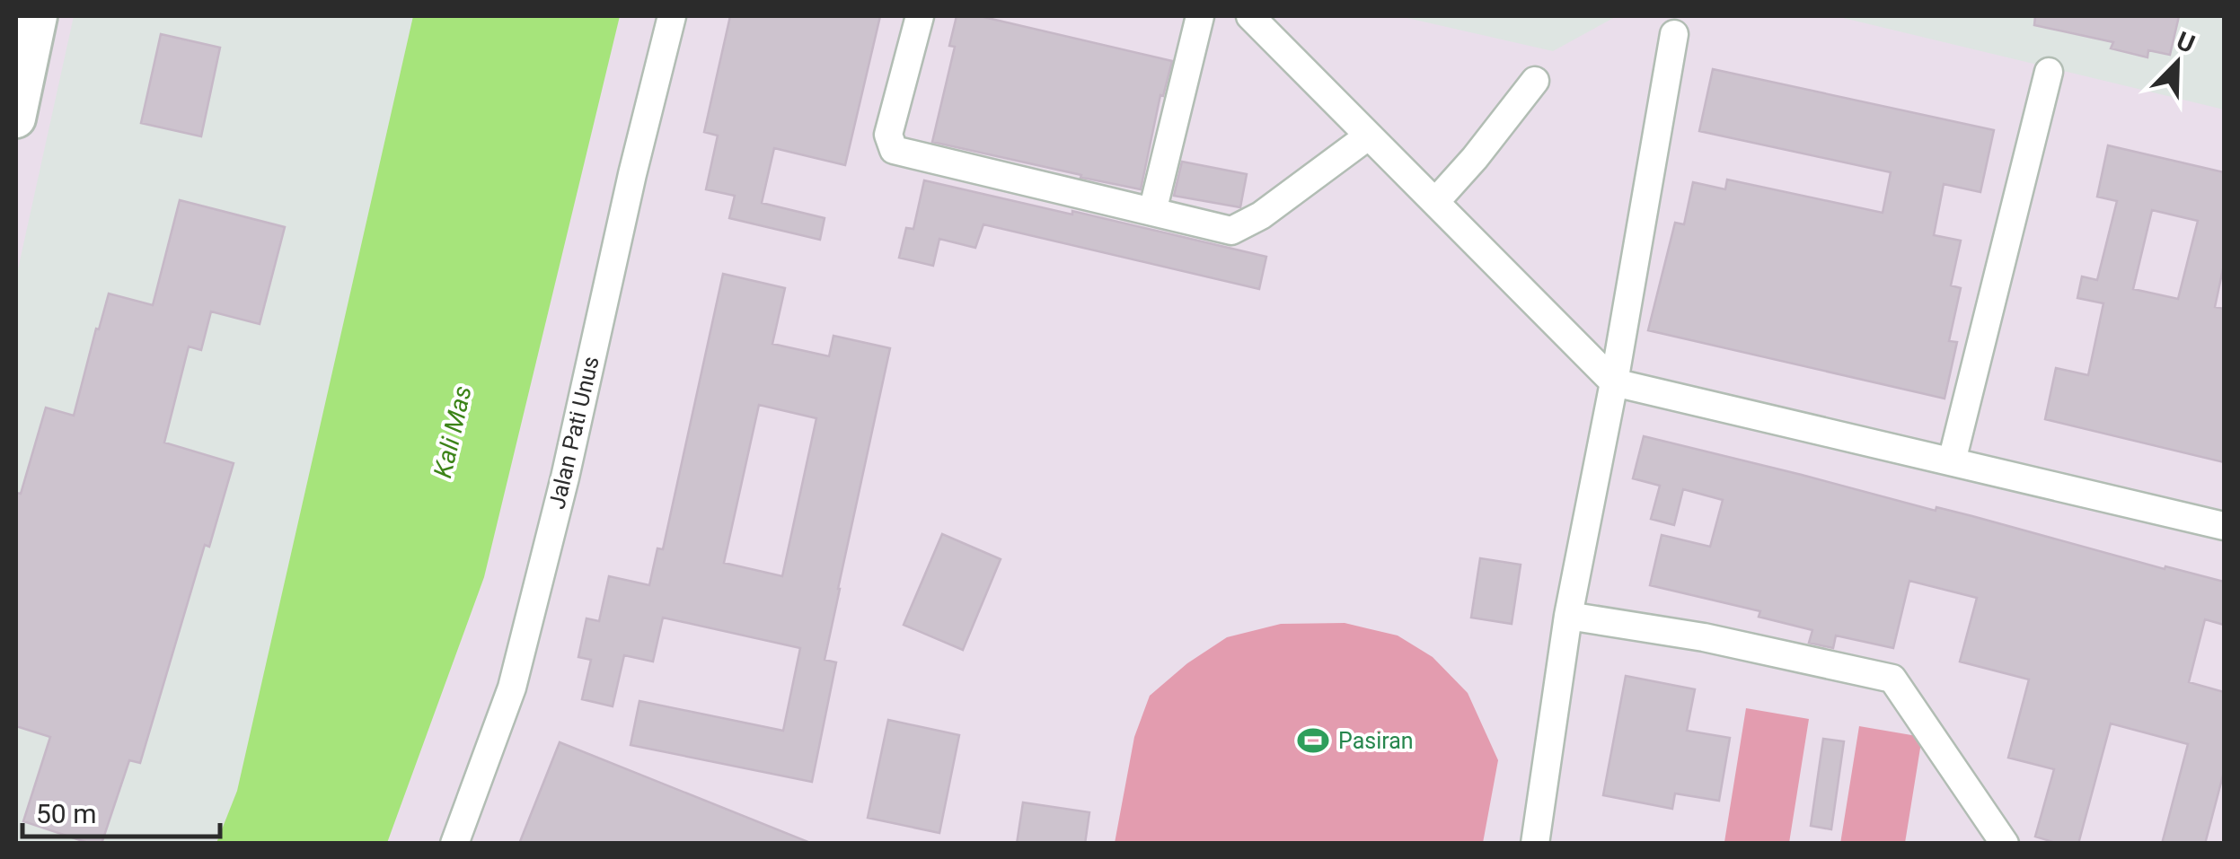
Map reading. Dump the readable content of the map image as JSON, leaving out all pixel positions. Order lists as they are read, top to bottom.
{
  "streets": {
    "street": ["Jalan Pati Unus"]
  },
  "water": ["Kali Mas"],
  "places": {
    "sports": ["Pasiran"]
  },
  "scale_bar": "50 m",
  "north": "top right"
}
